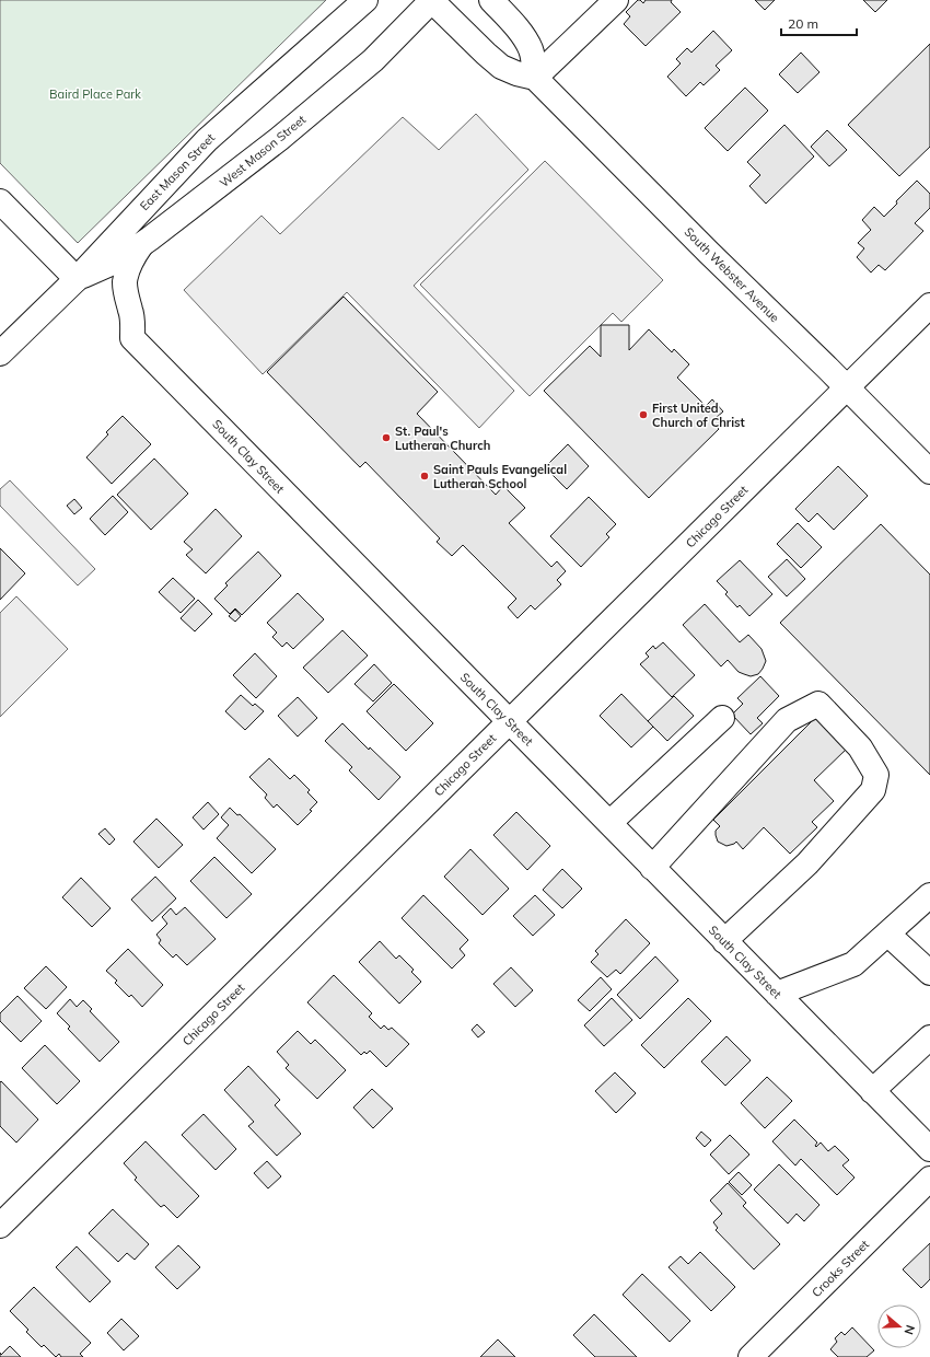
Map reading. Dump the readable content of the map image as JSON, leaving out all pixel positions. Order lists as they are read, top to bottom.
{
  "streets": {
    "street": [
      "West Mason Street",
      "East Mason Street",
      "South Webster Avenue",
      "South Clay Street",
      "Chicago Street",
      "Crooks Street"
    ]
  },
  "crossings": [
    ["West Mason Street", "East Mason Street"],
    ["West Mason Street", "South Clay Street"],
    ["South Webster Avenue", "Chicago Street"],
    ["South Clay Street", "Chicago Street"]
  ],
  "parks": ["Baird Place Park"],
  "places": ["First United Church of Christ", "St. Paul's Lutheran Church", "Saint Pauls Evangelical Lutheran School"],
  "scale_bar": "20 m",
  "north": "right"
}
